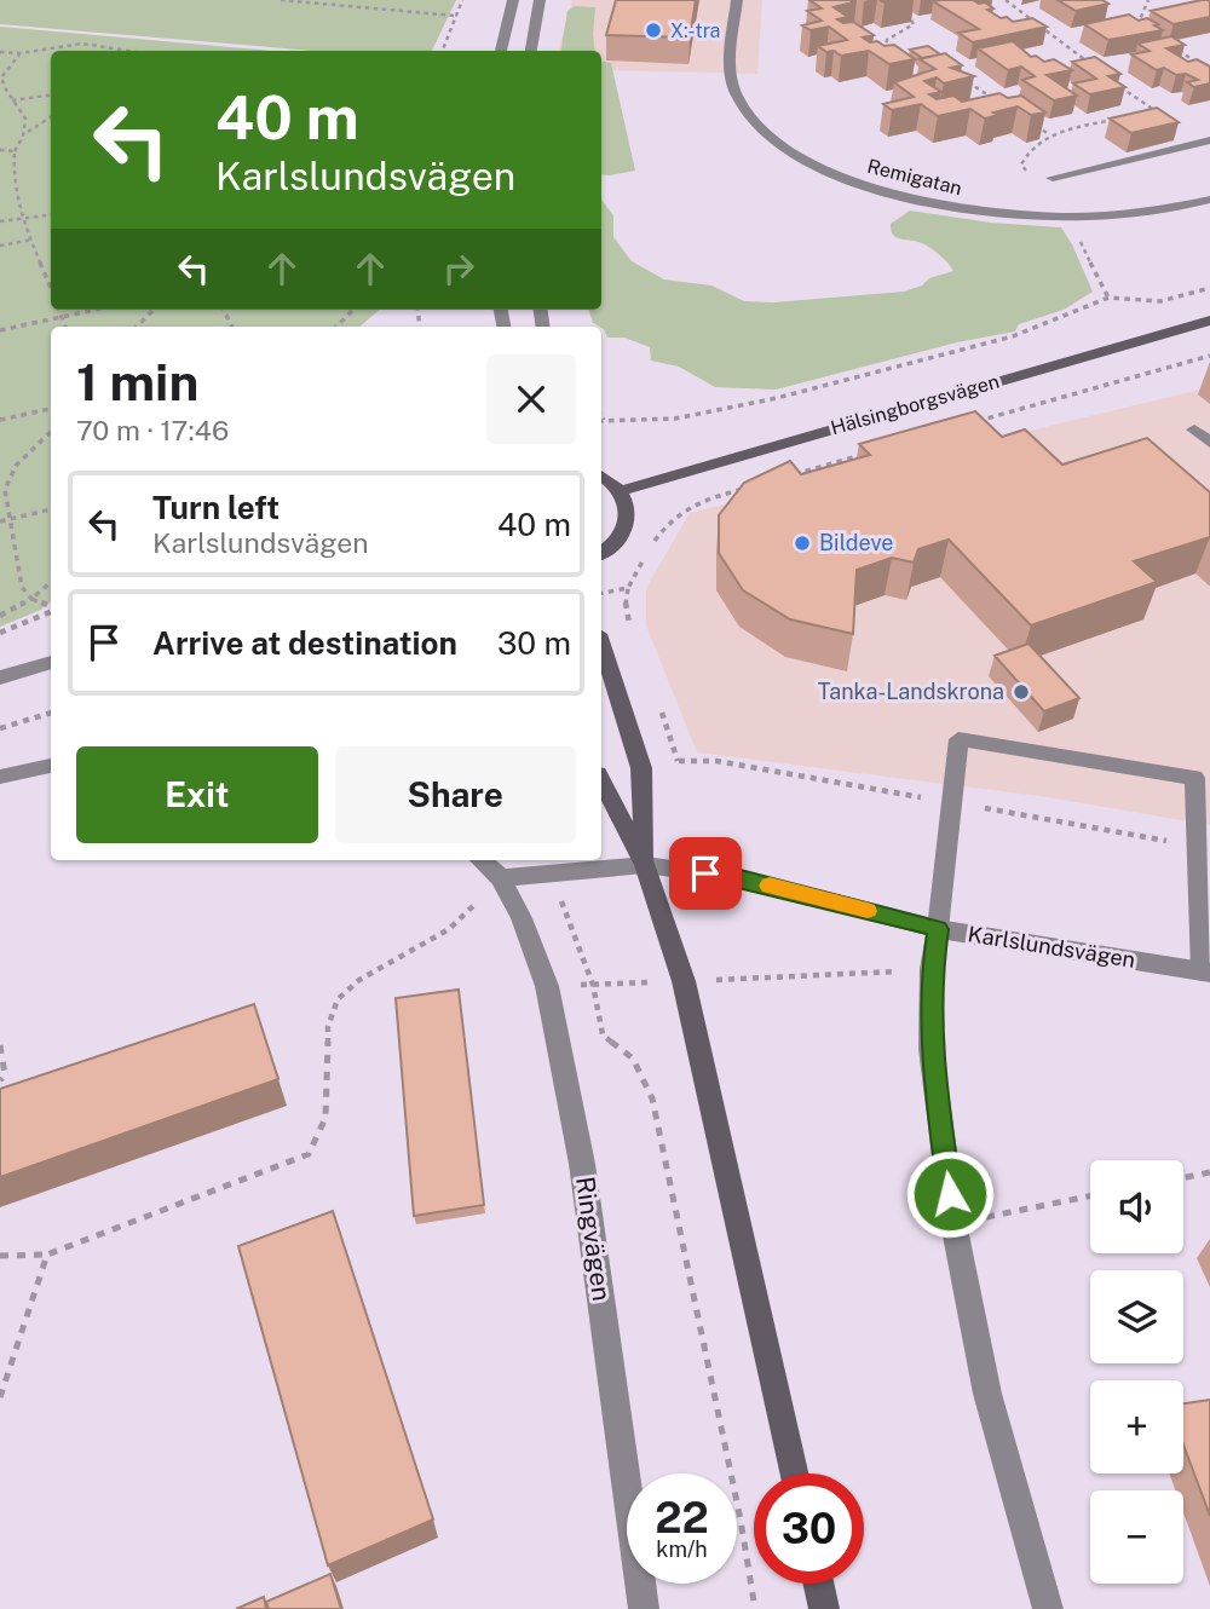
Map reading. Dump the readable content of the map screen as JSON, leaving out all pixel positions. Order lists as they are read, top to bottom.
{
  "streets": {
    "main road": ["Hälsingborgsvägen"],
    "street": ["Remigatan", "Karlslundsvägen", "Ringvägen"]
  },
  "crossings": [
    ["Karlslundsvägen", "Ringvägen"]
  ],
  "places": ["X:-tra", "Bildeve", "Tanka-Landskrona"],
  "page": {
    "turn": ["40 m", "Karlslundsvägen"],
    "heading": ["1 min", "70 m · 17:46"],
    "list": [
      {
        "name": "Turn left",
        "note": "Karlslundsvägen",
        "value": "40 m"
      },
      {
        "name": "Arrive at destination",
        "value": "30 m"
      }
    ],
    "buttons": ["Exit", "Share"],
    "map_buttons": ["+", "−"],
    "speed": "22 km/h",
    "limit": "30"
  }
}
